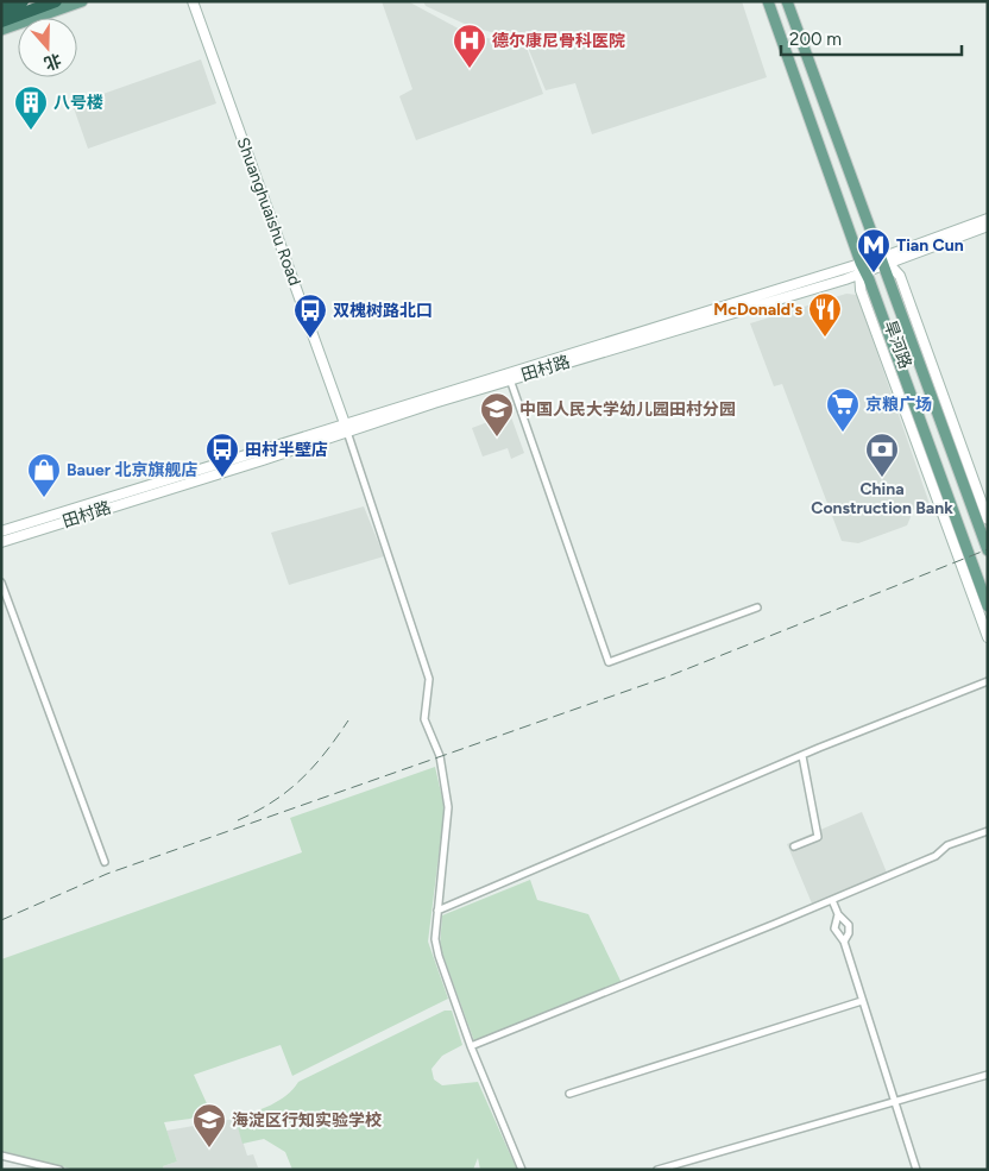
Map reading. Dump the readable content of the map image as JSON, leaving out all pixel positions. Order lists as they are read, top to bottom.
{
  "streets": {
    "main road": ["Shuanghuaishu Road", "旱河路", "田村路"]
  },
  "crossings": [
    ["Shuanghuaishu Road", "田村路"],
    ["旱河路", "田村路"]
  ],
  "places": {
    "hospital": ["德尔康尼骨科医院"],
    "building": ["八号楼"],
    "metro station": ["Tian Cun"],
    "restaurant": ["McDonald's"],
    "bus stop": ["双槐树路北口", "田村半壁店"],
    "supermarket": ["京粮广场"],
    "school or university": ["中国人民大学幼儿园田村分园", "海淀区行知实验学校"],
    "bank": ["China Construction Bank"],
    "shop": ["Bauer 北京旗舰店"]
  },
  "scale_bar": "200 m",
  "north": "bottom"
}
